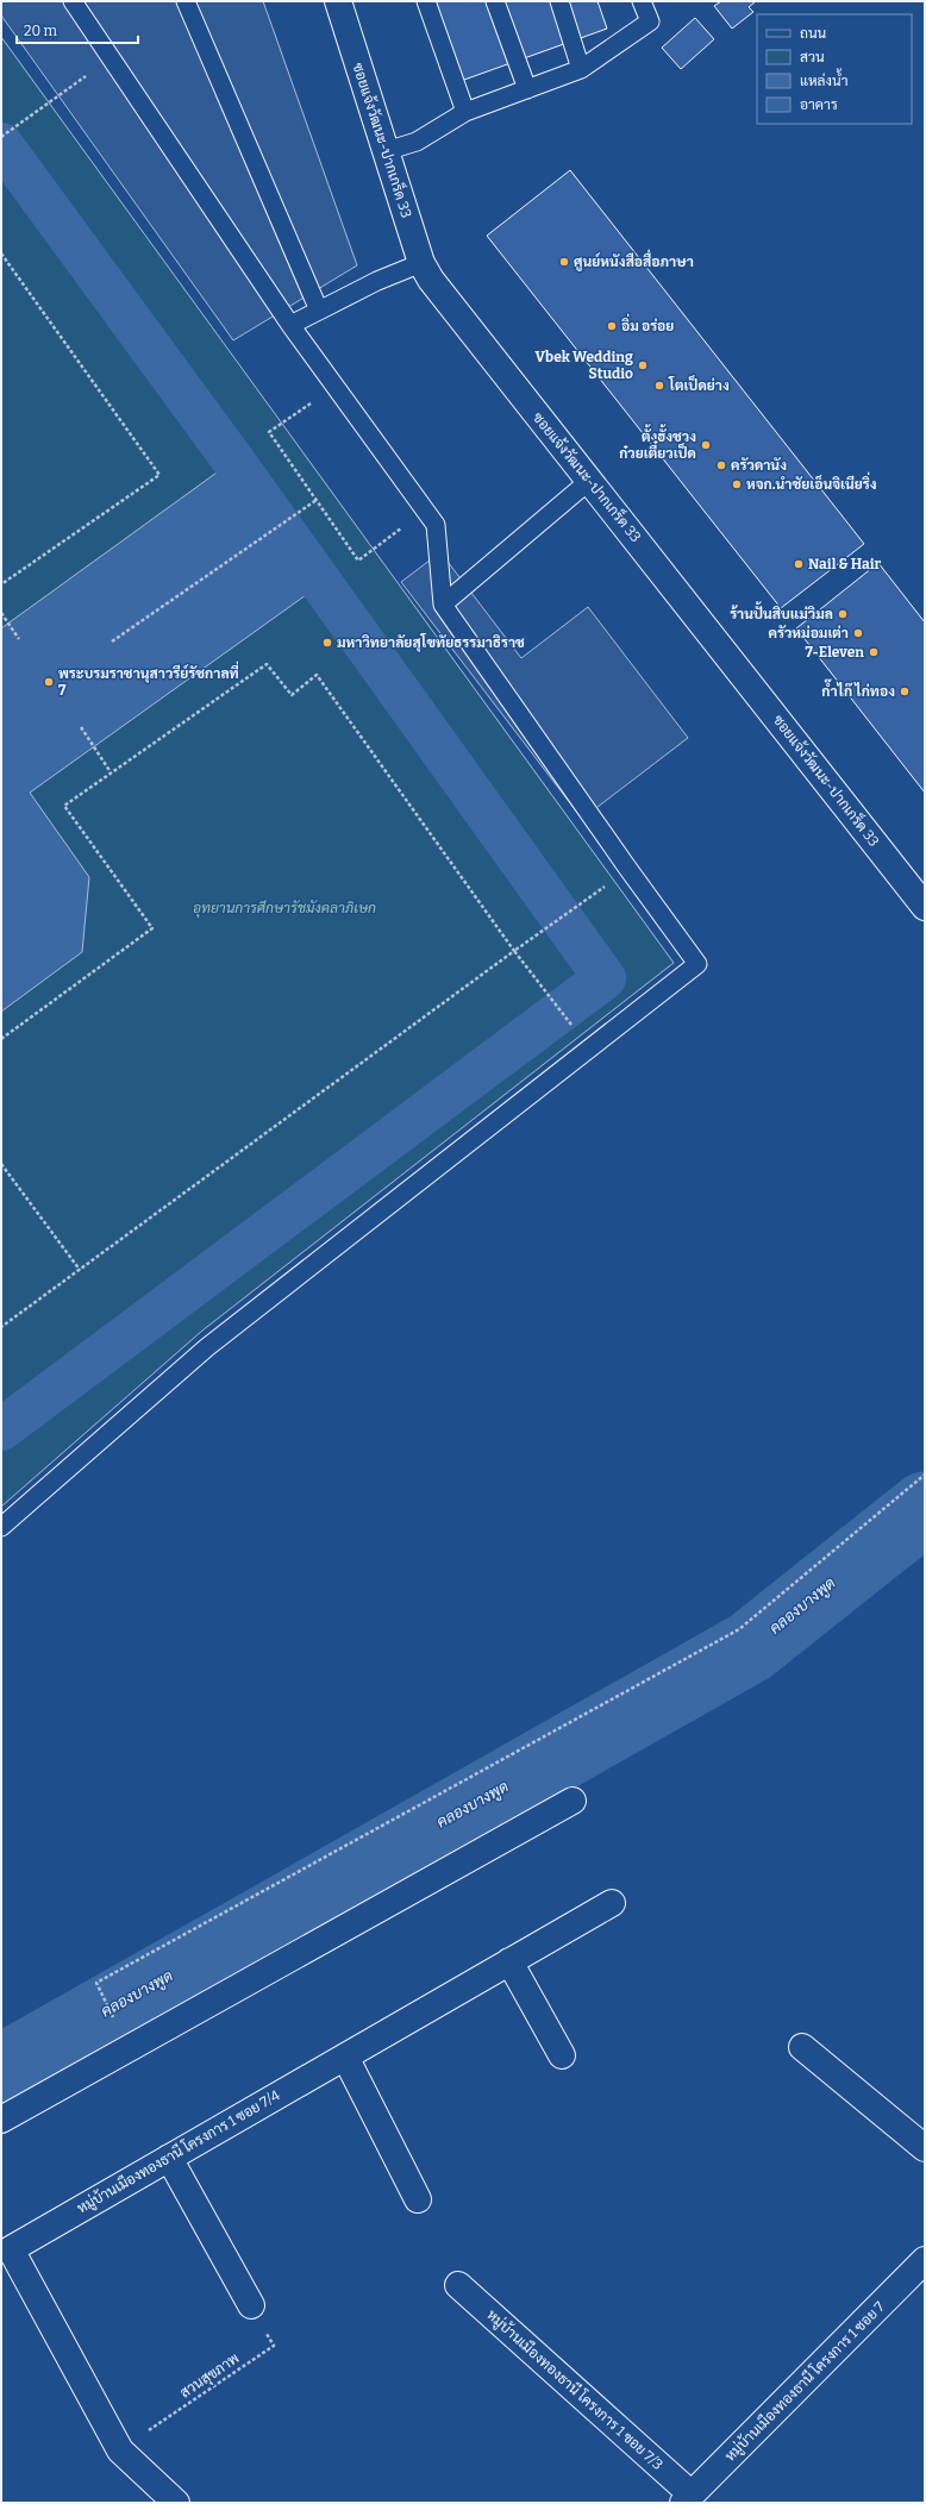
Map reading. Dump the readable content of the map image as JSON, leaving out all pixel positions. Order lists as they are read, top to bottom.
{
  "streets": {
    "street": [
      "ซอยแจ้งวัฒนะ-ปากเกร็ด 33",
      "หมู่บ้านเมืองทองธานี โครงการ 1 ซอย 7/4",
      "หมู่บ้านเมืองทองธานี โครงการ 1 ซอย 7",
      "หมู่บ้านเมืองทองธานี โครงการ 1 ซอย 7/3"
    ],
    "path": ["สวนสุขภาพ"]
  },
  "crossings": [
    ["หมู่บ้านเมืองทองธานี โครงการ 1 ซอย 7/4", "สวนสุขภาพ"],
    ["หมู่บ้านเมืองทองธานี โครงการ 1 ซอย 7", "หมู่บ้านเมืองทองธานี โครงการ 1 ซอย 7/3"]
  ],
  "water": ["คลองบางพูด"],
  "parks": ["อุทยานการศึกษารัชมังคลาภิเษก"],
  "places": [
    "ศูนย์หนังสือสื่อภาษา",
    "อิ่ม อร่อย",
    "Vbek Wedding Studio",
    "โตเป็ดย่าง",
    "ตั้งฮั้งชวง ก๋วยเตี๋ยวเป็ด",
    "ครัวดานัง",
    "หจก.นำชัยเอ็นจิเนียริ่ง",
    "Nail & Hair",
    "ร้านปั้นสิบแม่วิมล",
    "ครัวหม่อมเต่า",
    "มหาวิทยาลัยสุโขทัยธรรมาธิราช",
    "7-Eleven",
    "พระบรมราชานุสาวรีย์รัชกาลที่ 7",
    "ก๊ำไก๊ ไก่ทอง"
  ],
  "legend": [
    "ถนน",
    "สวน",
    "แหล่งน้ำ",
    "อาคาร"
  ],
  "scale_bar": "20 m"
}
